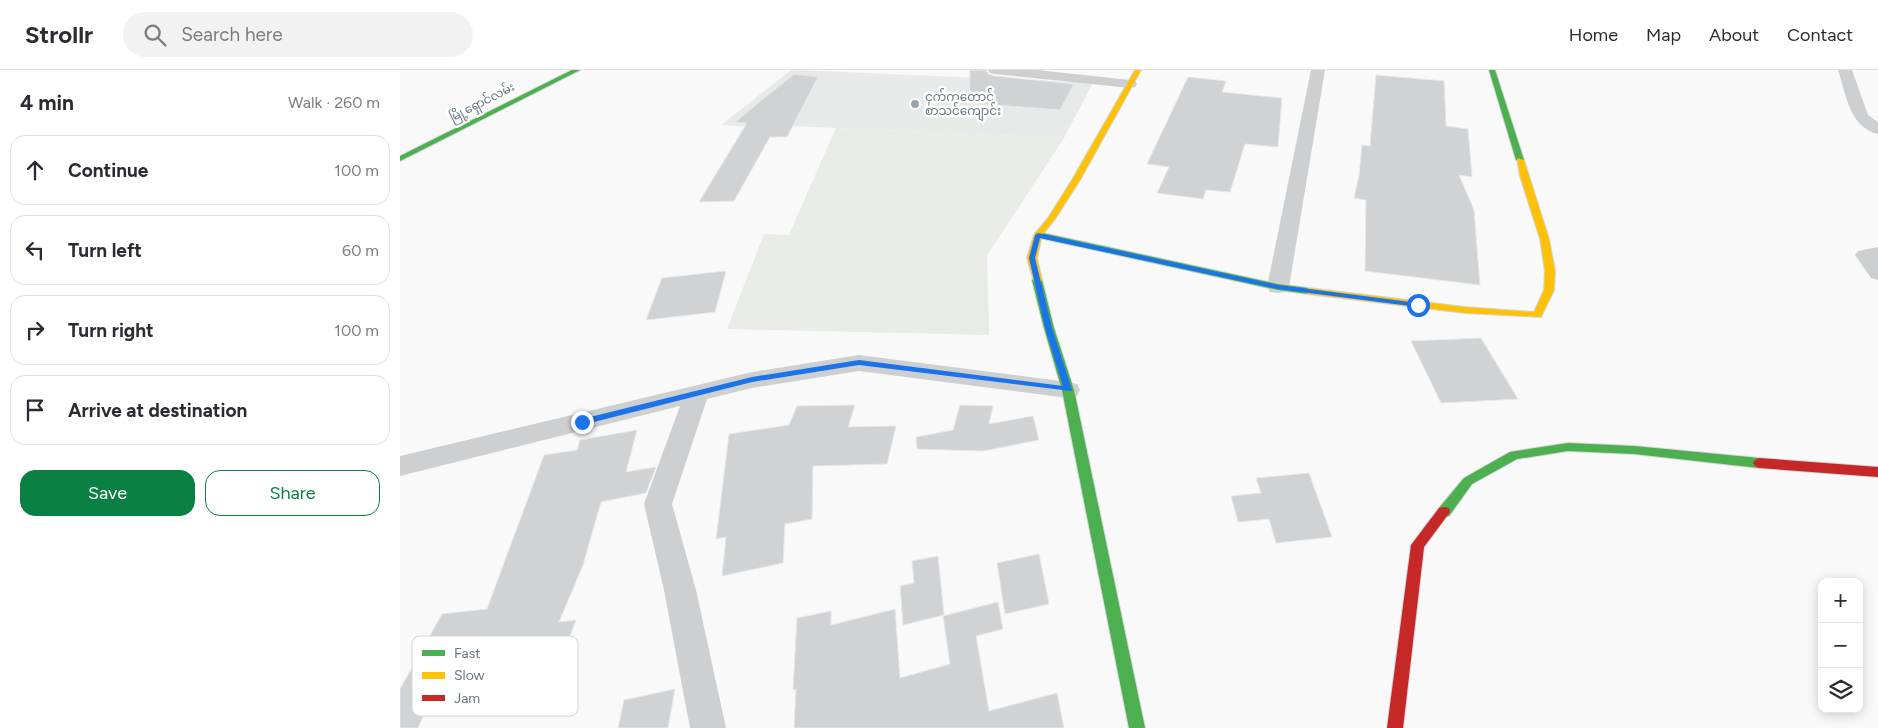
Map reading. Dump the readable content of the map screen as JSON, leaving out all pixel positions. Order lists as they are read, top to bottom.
{
  "streets": {
    "street": ["မြို့ရှောင်လမ်း"]
  },
  "places": ["ငှက်ကတောင် စာသင်ကျောင်း"],
  "legend": ["Fast", "Slow", "Jam"],
  "page": {
    "header": "Strollr",
    "search": "Search here",
    "nav": [
      "Home",
      "Map",
      "About",
      "Contact"
    ],
    "heading": ["4 min", "Walk · 260 m"],
    "list": [
      ["Continue", "100 m"],
      ["Turn left", "60 m"],
      ["Turn right", "100 m"],
      "Arrive at destination"
    ],
    "buttons": ["Save", "Share"],
    "map_buttons": ["+", "−"]
  }
}
